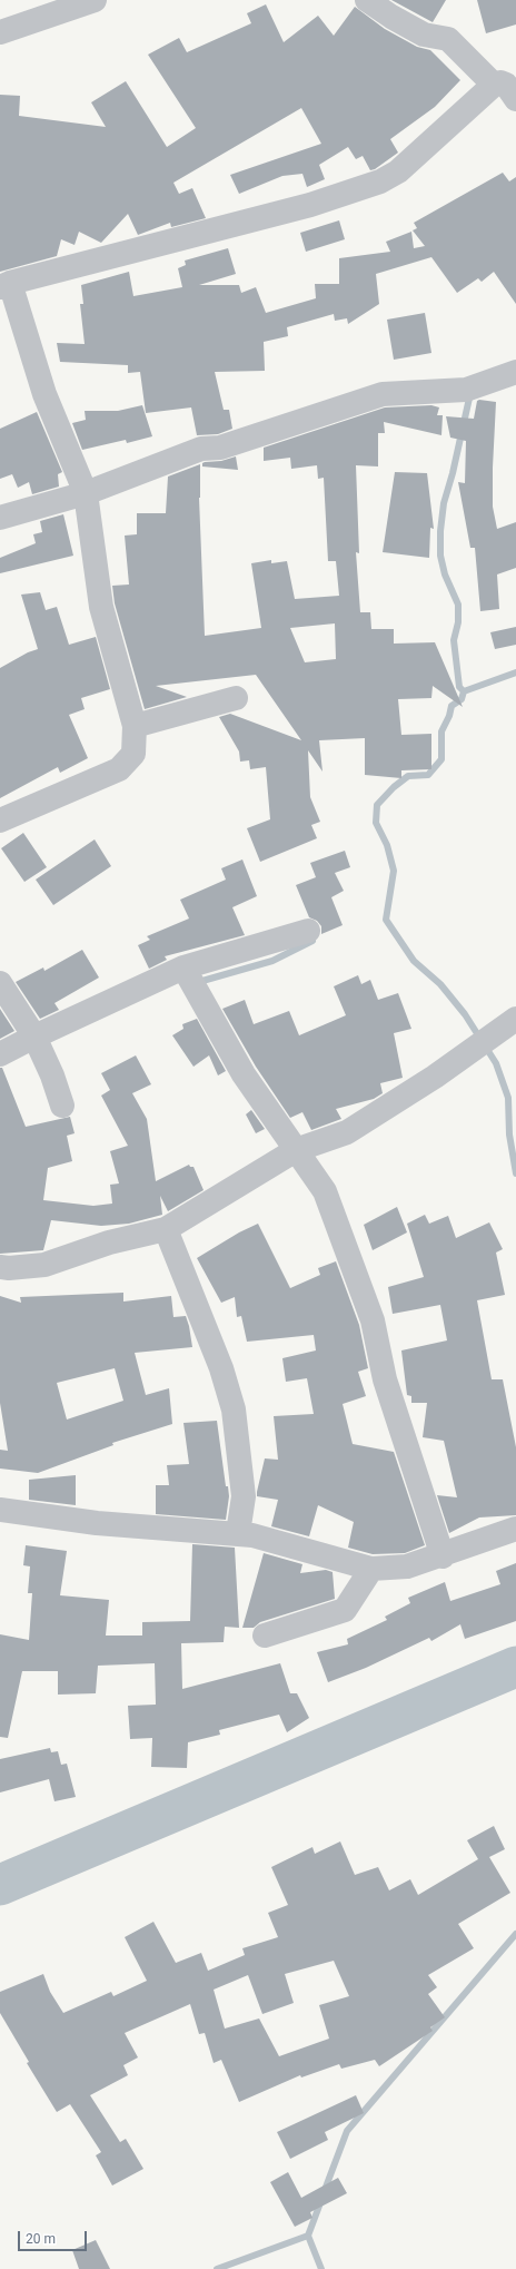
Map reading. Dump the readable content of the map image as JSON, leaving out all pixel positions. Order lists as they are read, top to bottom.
{
  "scale_bar": "20 m"
}
